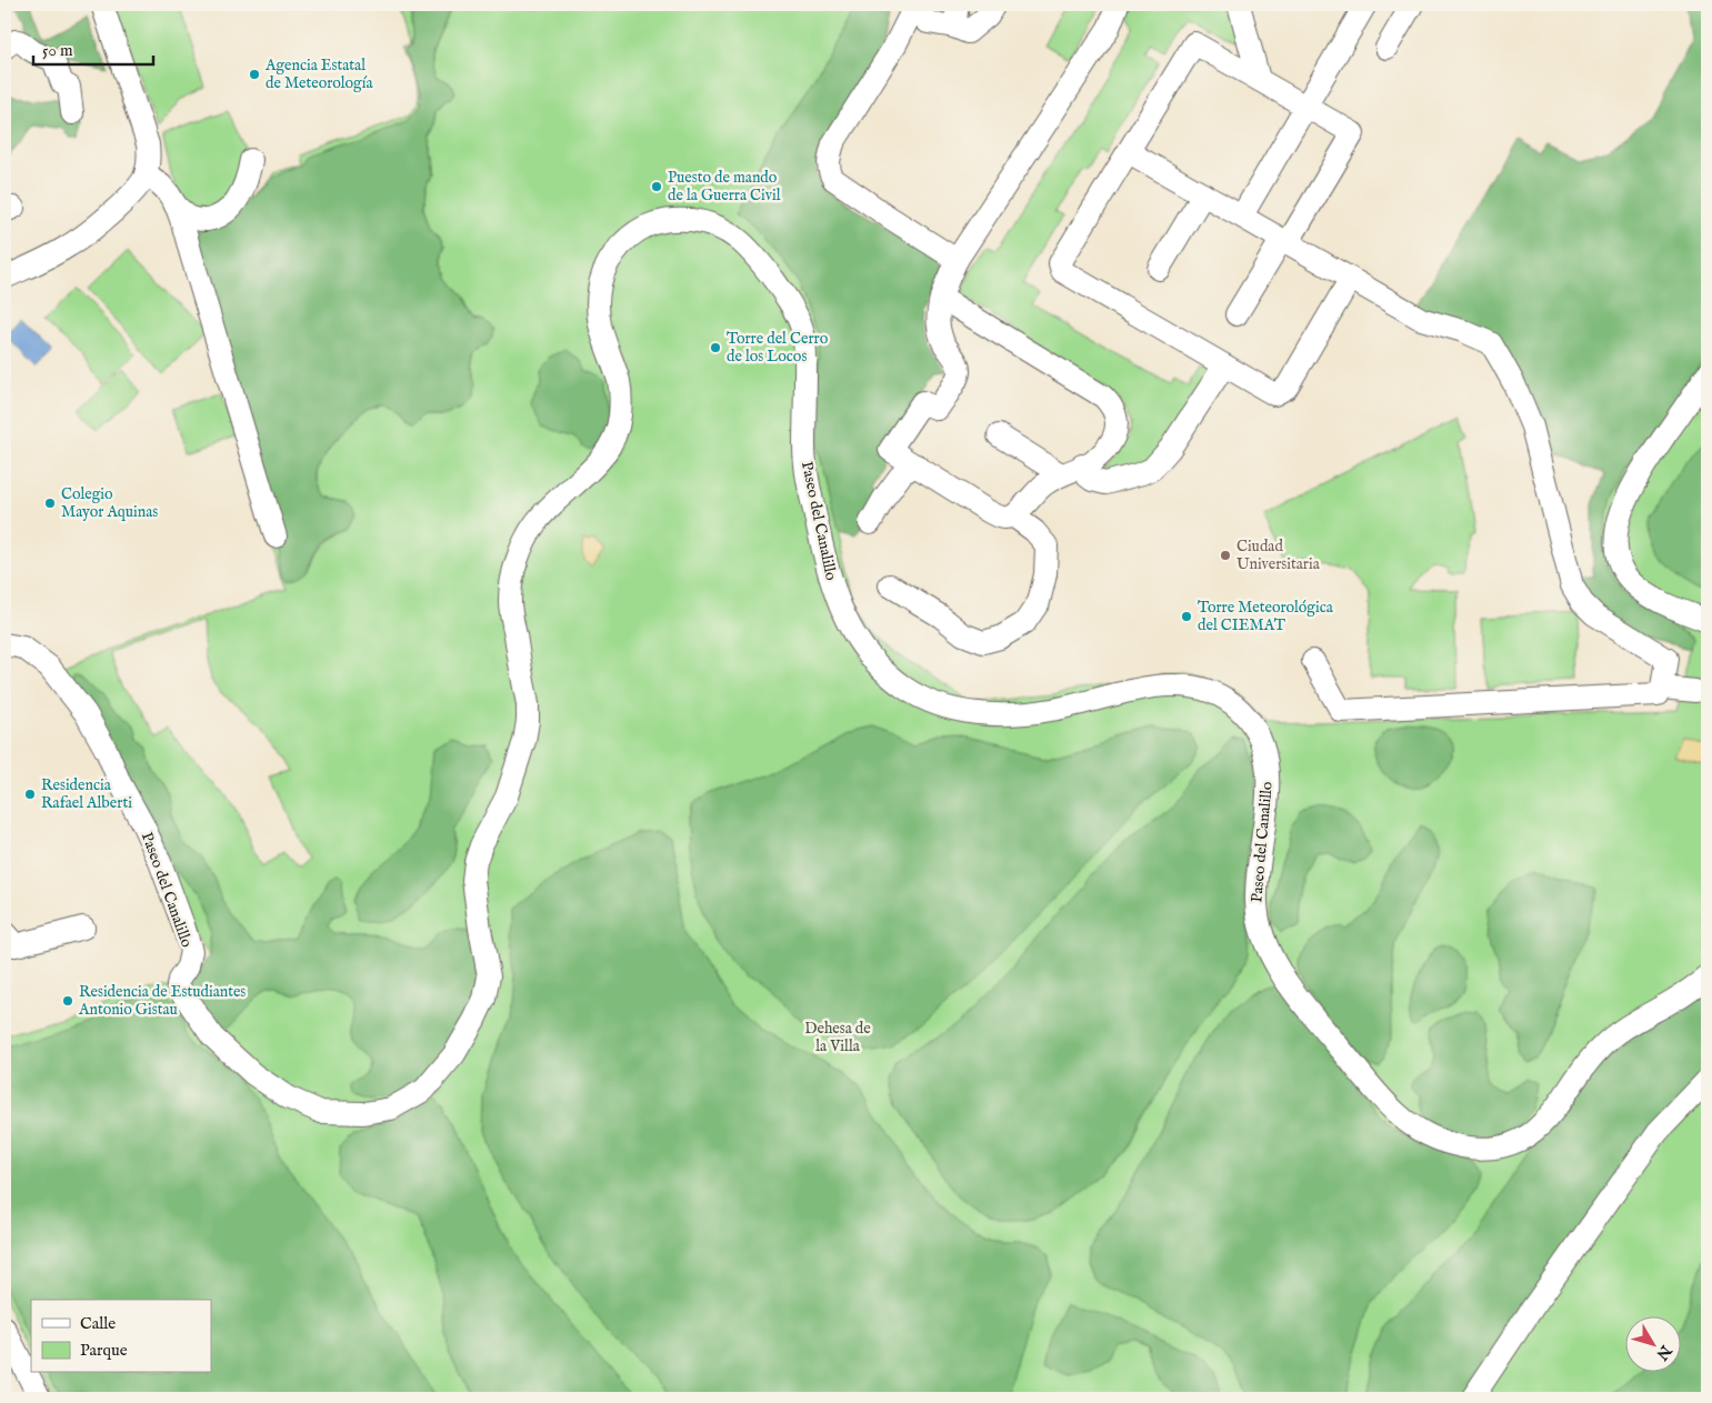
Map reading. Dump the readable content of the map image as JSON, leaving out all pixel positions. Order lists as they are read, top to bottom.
{
  "streets": {
    "street": ["Paseo del Canalillo"]
  },
  "parks": ["Dehesa de la Villa"],
  "places": [
    "Agencia Estatal de Meteorología",
    "Puesto de mando de la Guerra Civil",
    "Torre del Cerro de los Locos",
    "Colegio Mayor Aquinas",
    "Ciudad Universitaria",
    "Torre Meteorológica del CIEMAT",
    "Residencia Rafael Alberti",
    "Residencia de Estudiantes Antonio Gistau"
  ],
  "legend": ["Calle", "Parque"],
  "scale_bar": "50 m",
  "north": "bottom right"
}
